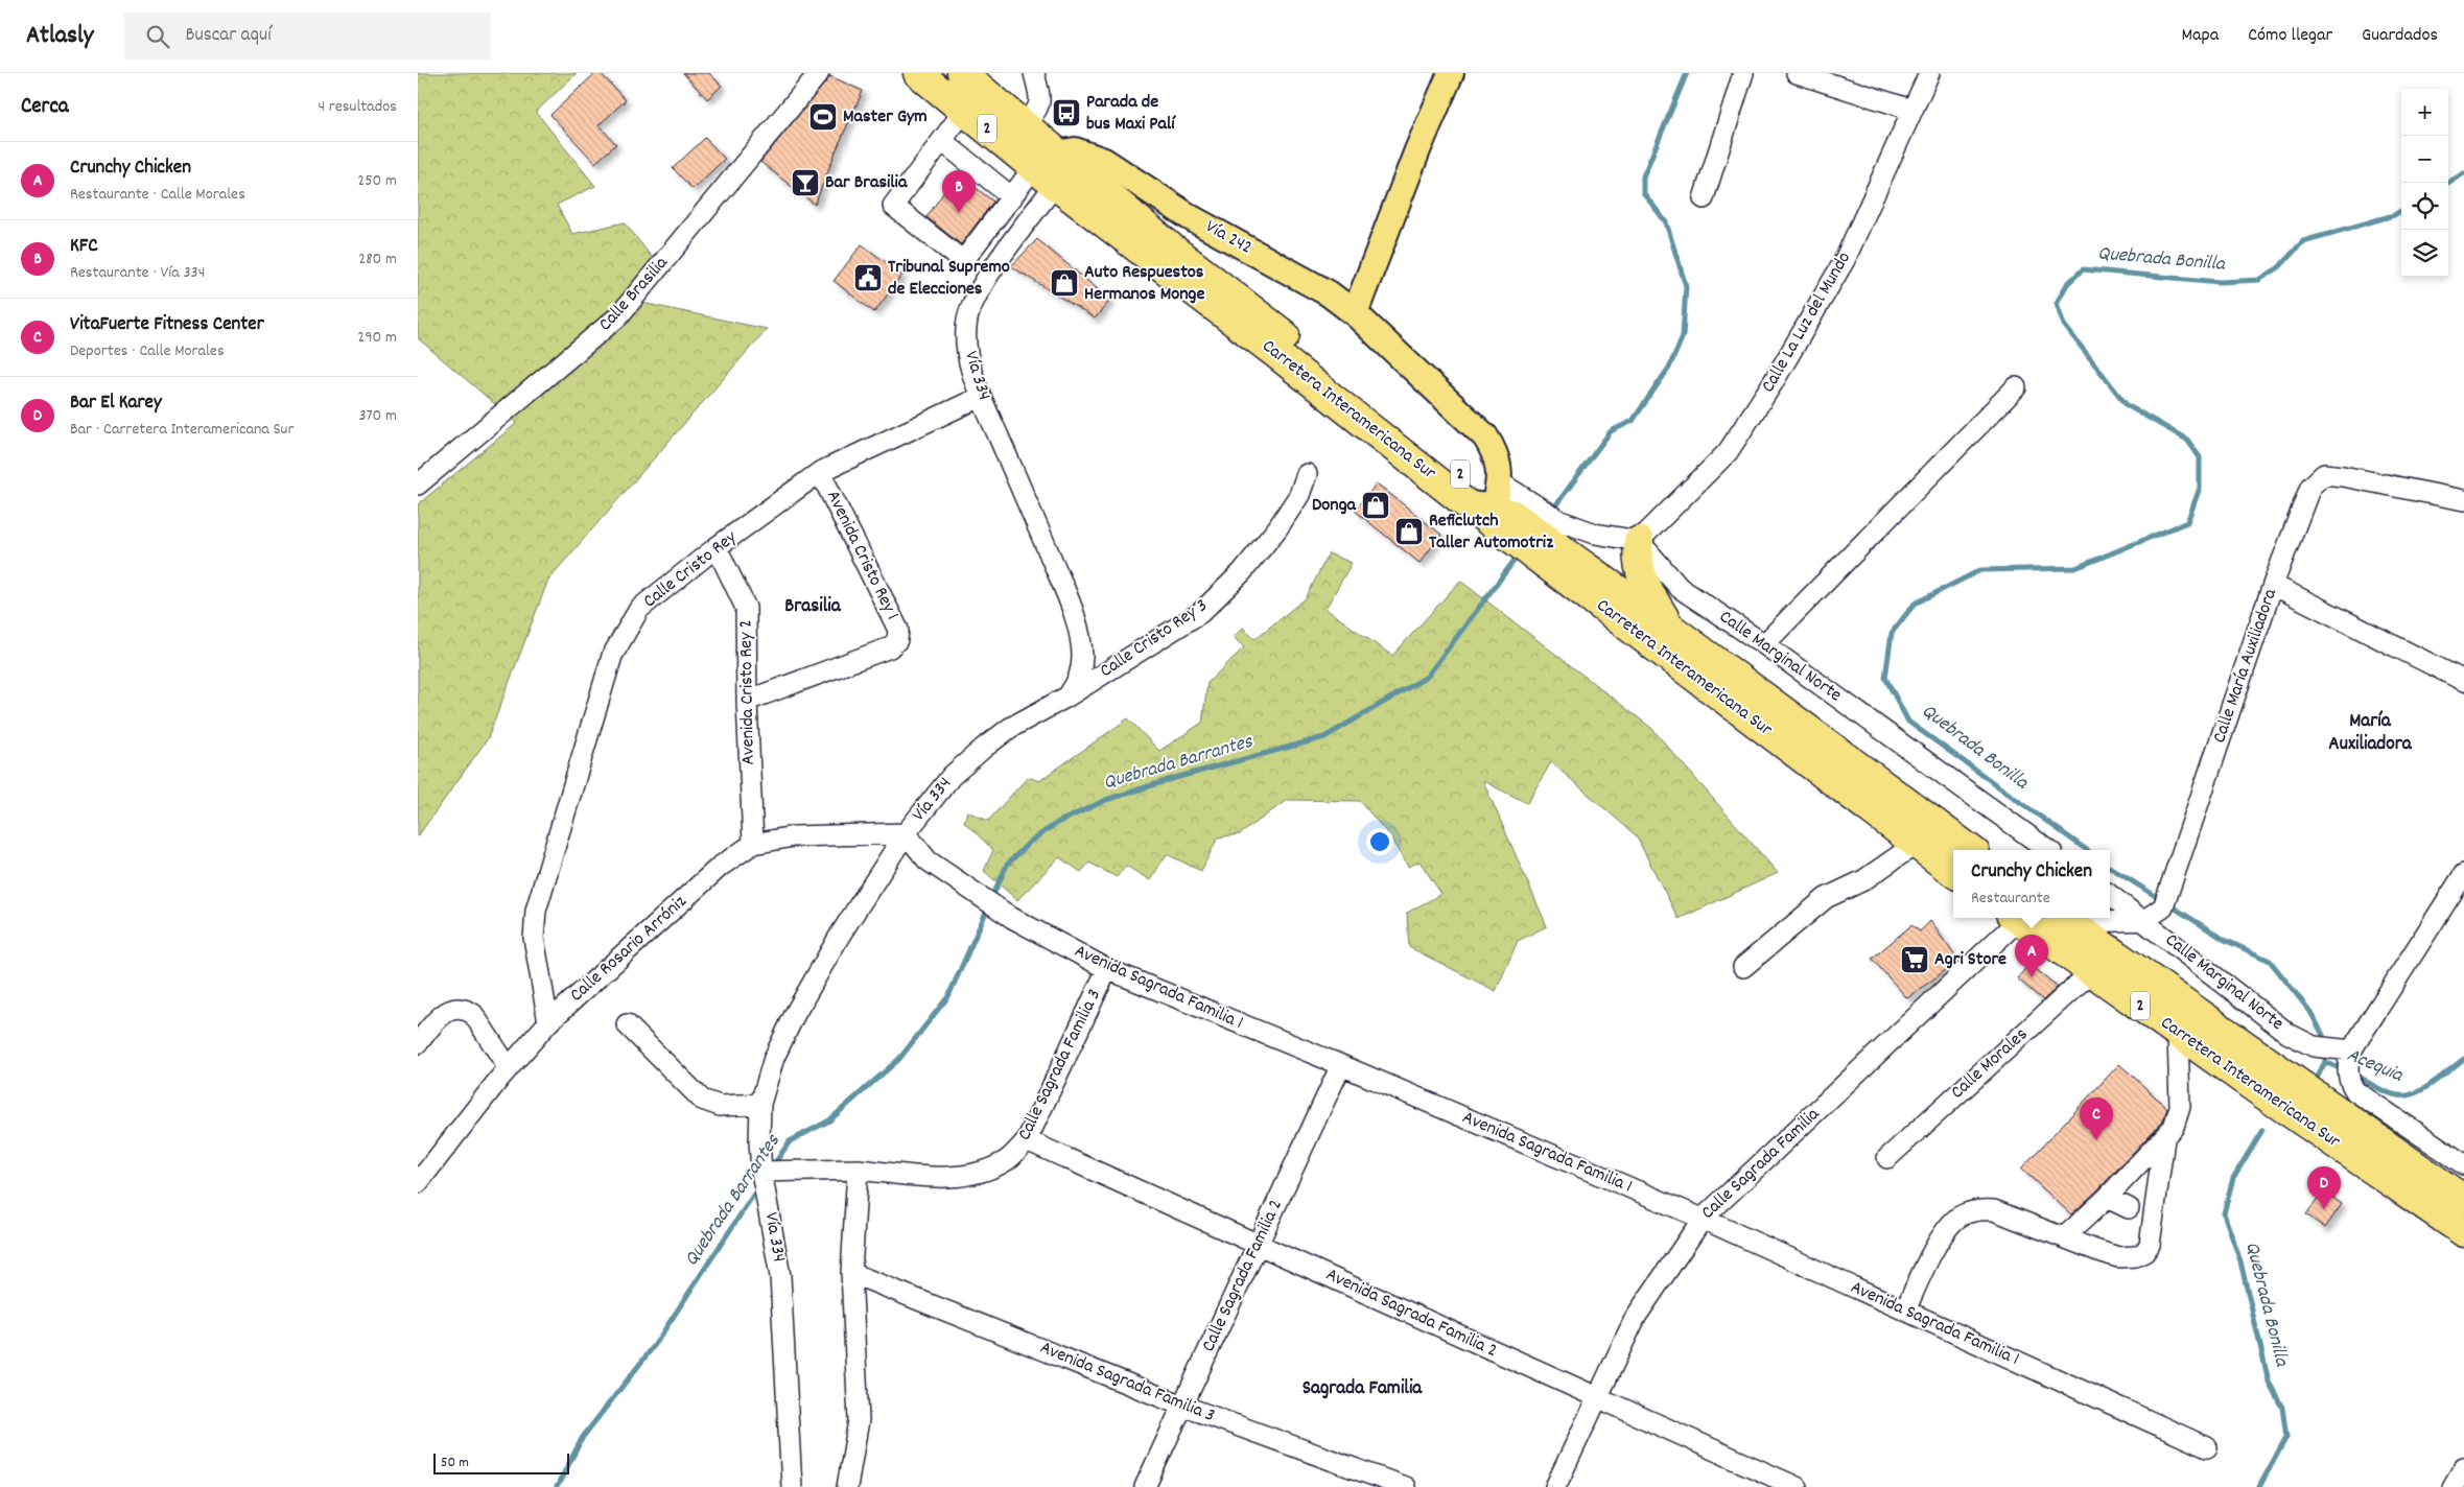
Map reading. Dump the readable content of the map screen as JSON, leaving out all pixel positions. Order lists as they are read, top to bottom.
{
  "streets": {
    "highway": ["2", "Carretera Interamericana Sur"],
    "main road": ["Vía 242"],
    "street": [
      "Calle Brasilia",
      "Calle La Luz del Mundo",
      "Vía 334",
      "Avenida Cristo Rey 1",
      "Calle Cristo Rey",
      "Calle Cristo Rey 3",
      "Calle Marginal Norte",
      "Calle María Auxiliadora",
      "Avenida Cristo Rey 2",
      "Calle Rosario Arróniz",
      "Avenida Sagrada Familia 1",
      "Calle Morales",
      "Calle Sagrada Familia 3",
      "Calle Sagrada Familia",
      "Calle Sagrada Familia 2",
      "Avenida Sagrada Familia 2",
      "Avenida Sagrada Familia 3"
    ]
  },
  "crossings": [
    ["Vía 242", "Vía 334"],
    ["Vía 242", "Carretera Interamericana Sur"],
    ["Calle La Luz del Mundo", "Calle Marginal Norte"],
    ["Vía 334", "Carretera Interamericana Sur"],
    ["Vía 334", "Calle Cristo Rey"],
    ["Vía 334", "Calle Cristo Rey 3"],
    ["Vía 334", "Calle Rosario Arróniz"],
    ["Vía 334", "Avenida Sagrada Familia 1"],
    ["Vía 334", "Calle Sagrada Familia 3"],
    ["Carretera Interamericana Sur", "Calle María Auxiliadora"],
    ["Carretera Interamericana Sur", "Calle Morales"],
    ["Avenida Cristo Rey 1", "Calle Cristo Rey"],
    ["Avenida Cristo Rey 1", "Avenida Cristo Rey 2"],
    ["Calle Cristo Rey", "Avenida Cristo Rey 2"],
    ["Calle Cristo Rey", "Calle Rosario Arróniz"],
    ["Calle Marginal Norte", "Calle María Auxiliadora"],
    ["Avenida Cristo Rey 2", "Calle Rosario Arróniz"],
    ["Calle Rosario Arróniz", "Avenida Sagrada Familia 1"],
    ["Avenida Sagrada Familia 1", "Calle Sagrada Familia 3"],
    ["Avenida Sagrada Familia 1", "Calle Sagrada Familia"],
    ["Avenida Sagrada Familia 1", "Calle Sagrada Familia 2"],
    ["Calle Sagrada Familia 3", "Avenida Sagrada Familia 2"],
    ["Calle Sagrada Familia", "Avenida Sagrada Familia 2"],
    ["Calle Sagrada Familia 2", "Avenida Sagrada Familia 2"],
    ["Calle Sagrada Familia 2", "Avenida Sagrada Familia 3"]
  ],
  "districts": ["Brasilia", "María Auxiliadora", "Sagrada Familia"],
  "water": ["Quebrada Bonilla", "Quebrada Barrantes", "Acequia"],
  "places": {
    "bus stop": ["Parada de bus Maxi Palí"],
    "sports": ["Master Gym"],
    "bar": ["Bar Brasilia"],
    "public building": ["Tribunal Supremo de Elecciones"],
    "shop": ["Auto Respuestos Hermanos Monge", "Donga", "Reficlutch Taller Automotriz"],
    "supermarket": ["Agri Store"]
  },
  "scale_bar": "50 m",
  "page": {
    "header": "Atlasly",
    "search": "Buscar aquí",
    "nav": ["Mapa", "Cómo llegar", "Guardados"],
    "heading": ["Cerca", "4 resultados"],
    "map_buttons": ["+", "−"],
    "list": [
      {
        "mark": "A",
        "name": "Crunchy Chicken",
        "note": "Restaurante · Calle Morales",
        "value": "250 m"
      },
      {
        "mark": "B",
        "name": "KFC",
        "note": "Restaurante · Vía 334",
        "value": "280 m"
      },
      {
        "mark": "C",
        "name": "VitaFuerte Fitness Center",
        "note": "Deportes · Calle Morales",
        "value": "290 m"
      },
      {
        "mark": "D",
        "name": "Bar El Karey",
        "note": "Bar · Carretera Interamericana Sur",
        "value": "370 m"
      }
    ],
    "pins": [
      "B",
      "A",
      "C",
      "D"
    ],
    "popup": ["Crunchy Chicken", "Restaurante"],
    "scale": "50 m"
  }
}
